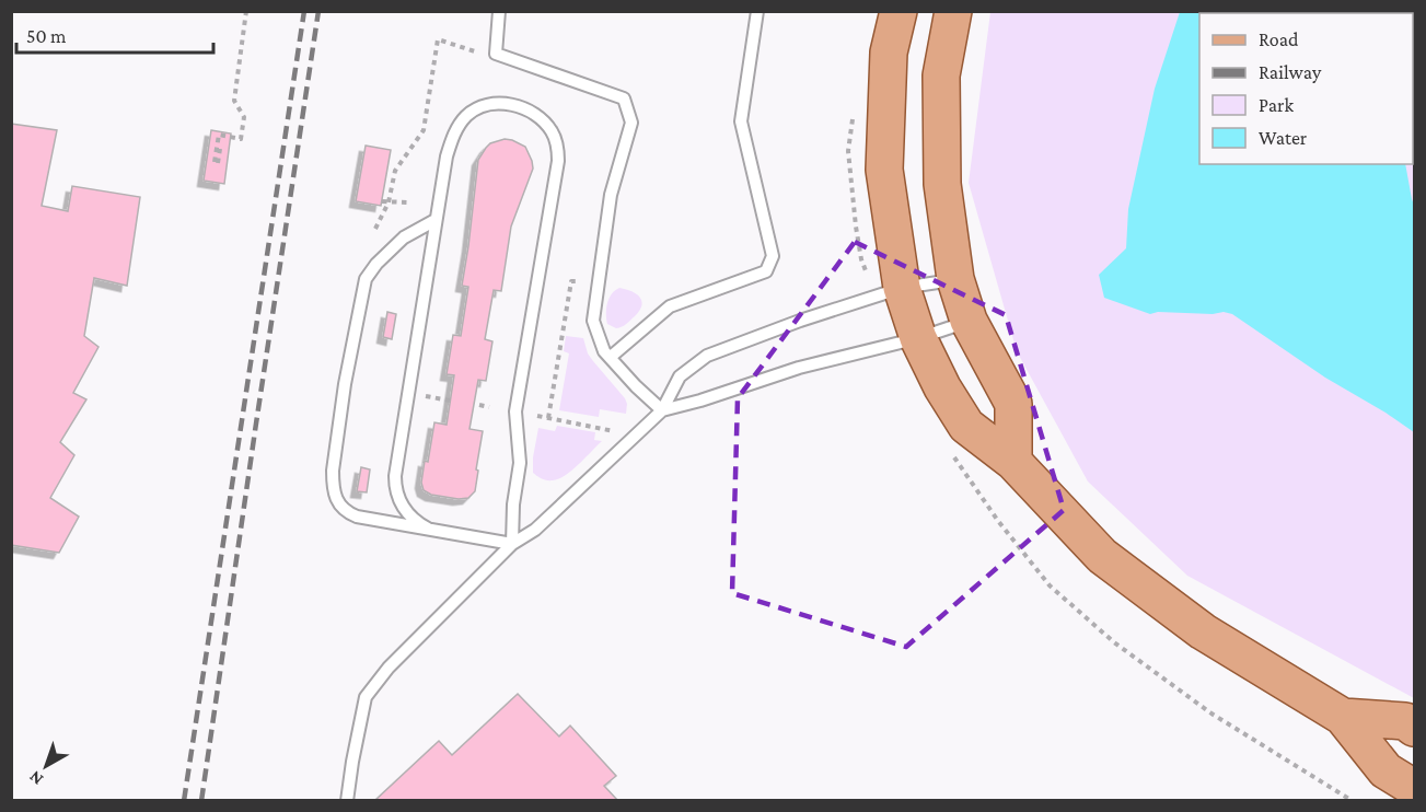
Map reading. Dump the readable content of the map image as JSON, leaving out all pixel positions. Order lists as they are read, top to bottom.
{
  "legend": [
    "Road",
    "Railway",
    "Park",
    "Water"
  ],
  "scale_bar": "50 m",
  "north": "bottom left"
}
